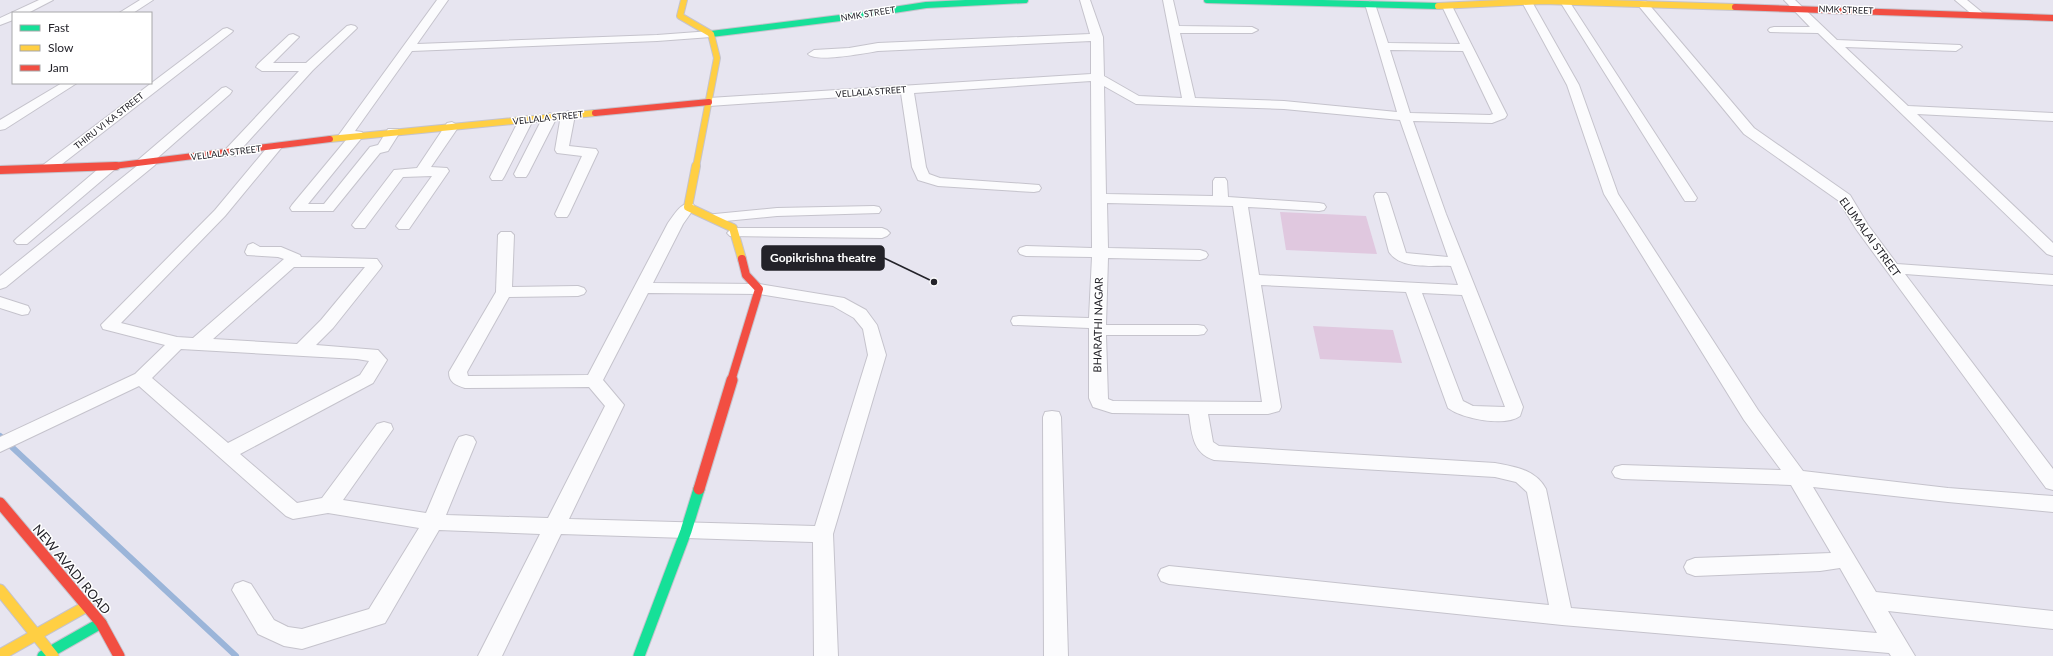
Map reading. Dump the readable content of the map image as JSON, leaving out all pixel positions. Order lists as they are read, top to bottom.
{
  "streets": {
    "street": [
      "NMK STREET",
      "VELLALA STREET",
      "THIRU VI KA STREET",
      "ELUMALAI STREET",
      "BHARATHI NAGAR",
      "NEW AVADI ROAD"
    ]
  },
  "crossings": [
    ["NMK STREET", "ELUMALAI STREET"],
    ["VELLALA STREET", "THIRU VI KA STREET"],
    ["VELLALA STREET", "BHARATHI NAGAR"]
  ],
  "places": ["Gopikrishna theatre"],
  "legend": ["Fast", "Slow", "Jam"]
}
